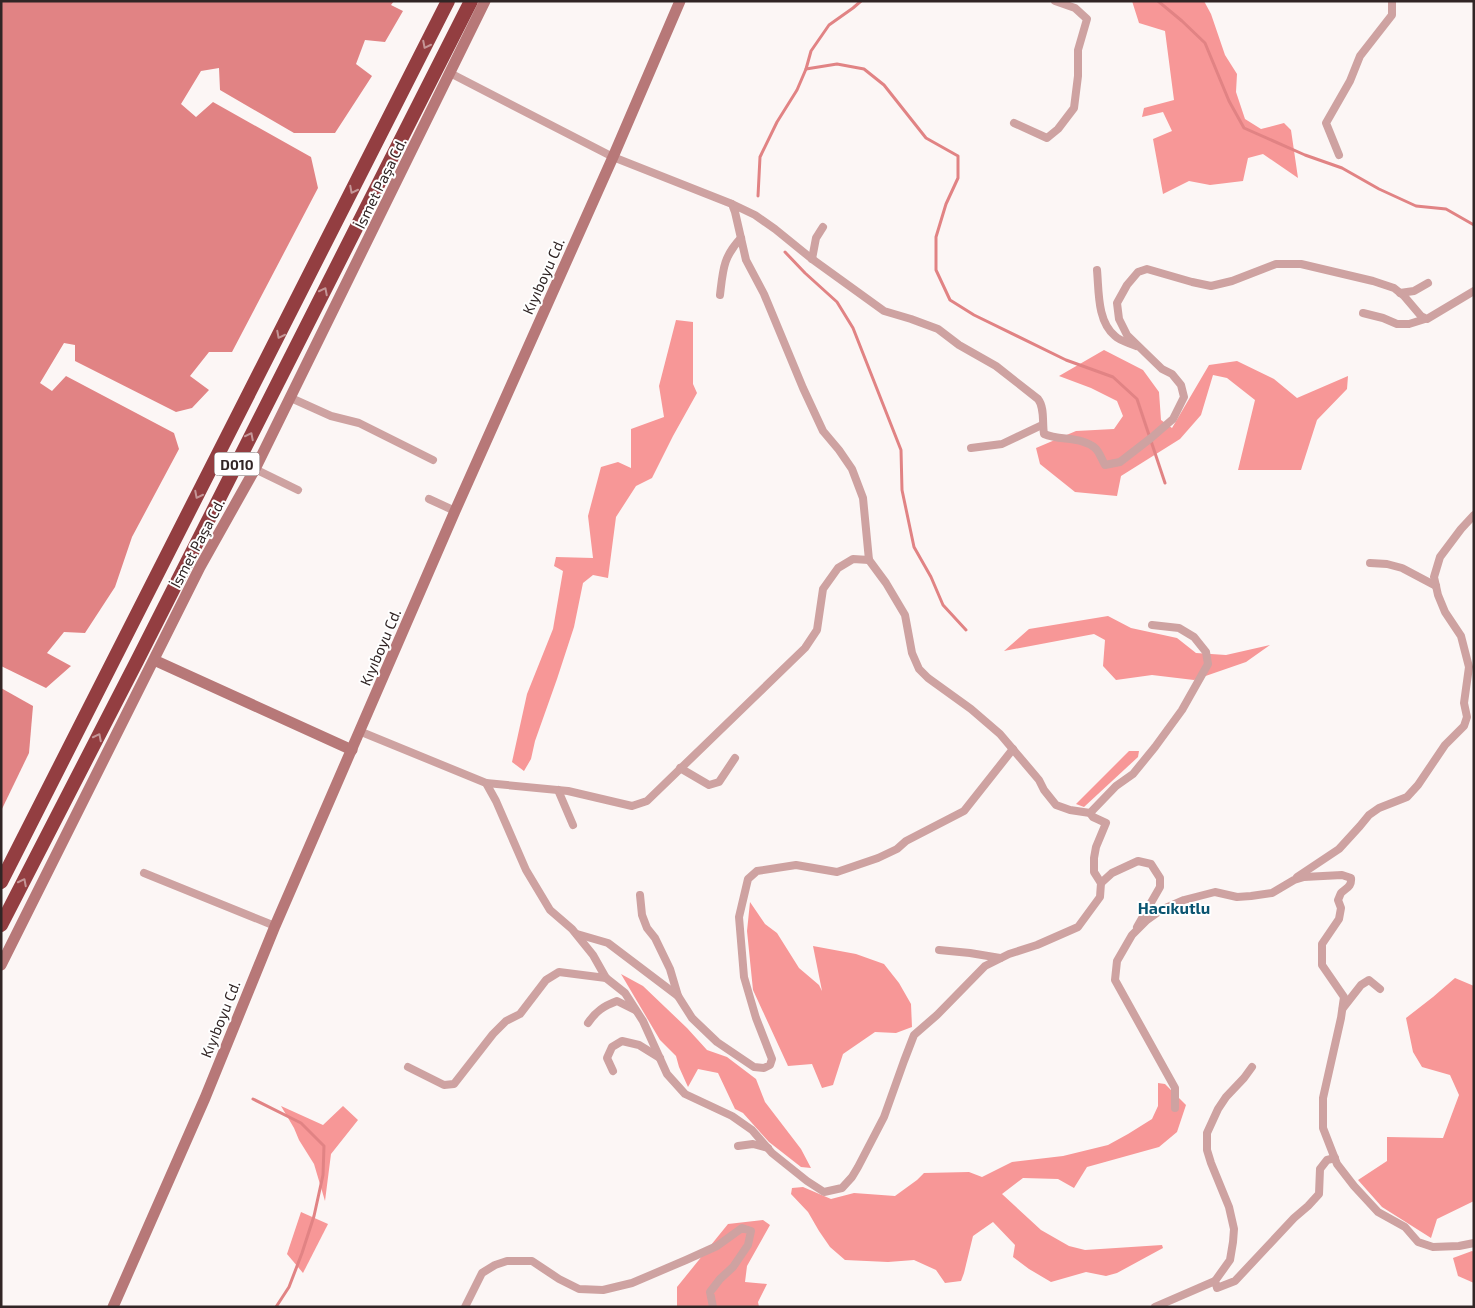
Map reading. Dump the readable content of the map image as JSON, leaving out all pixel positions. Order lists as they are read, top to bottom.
{
  "streets": {
    "highway": ["D010"],
    "street": ["İsmet Paşa Cd.", "Kıyıboyu Cd."]
  },
  "districts": ["Hacıkutlu"]
}
